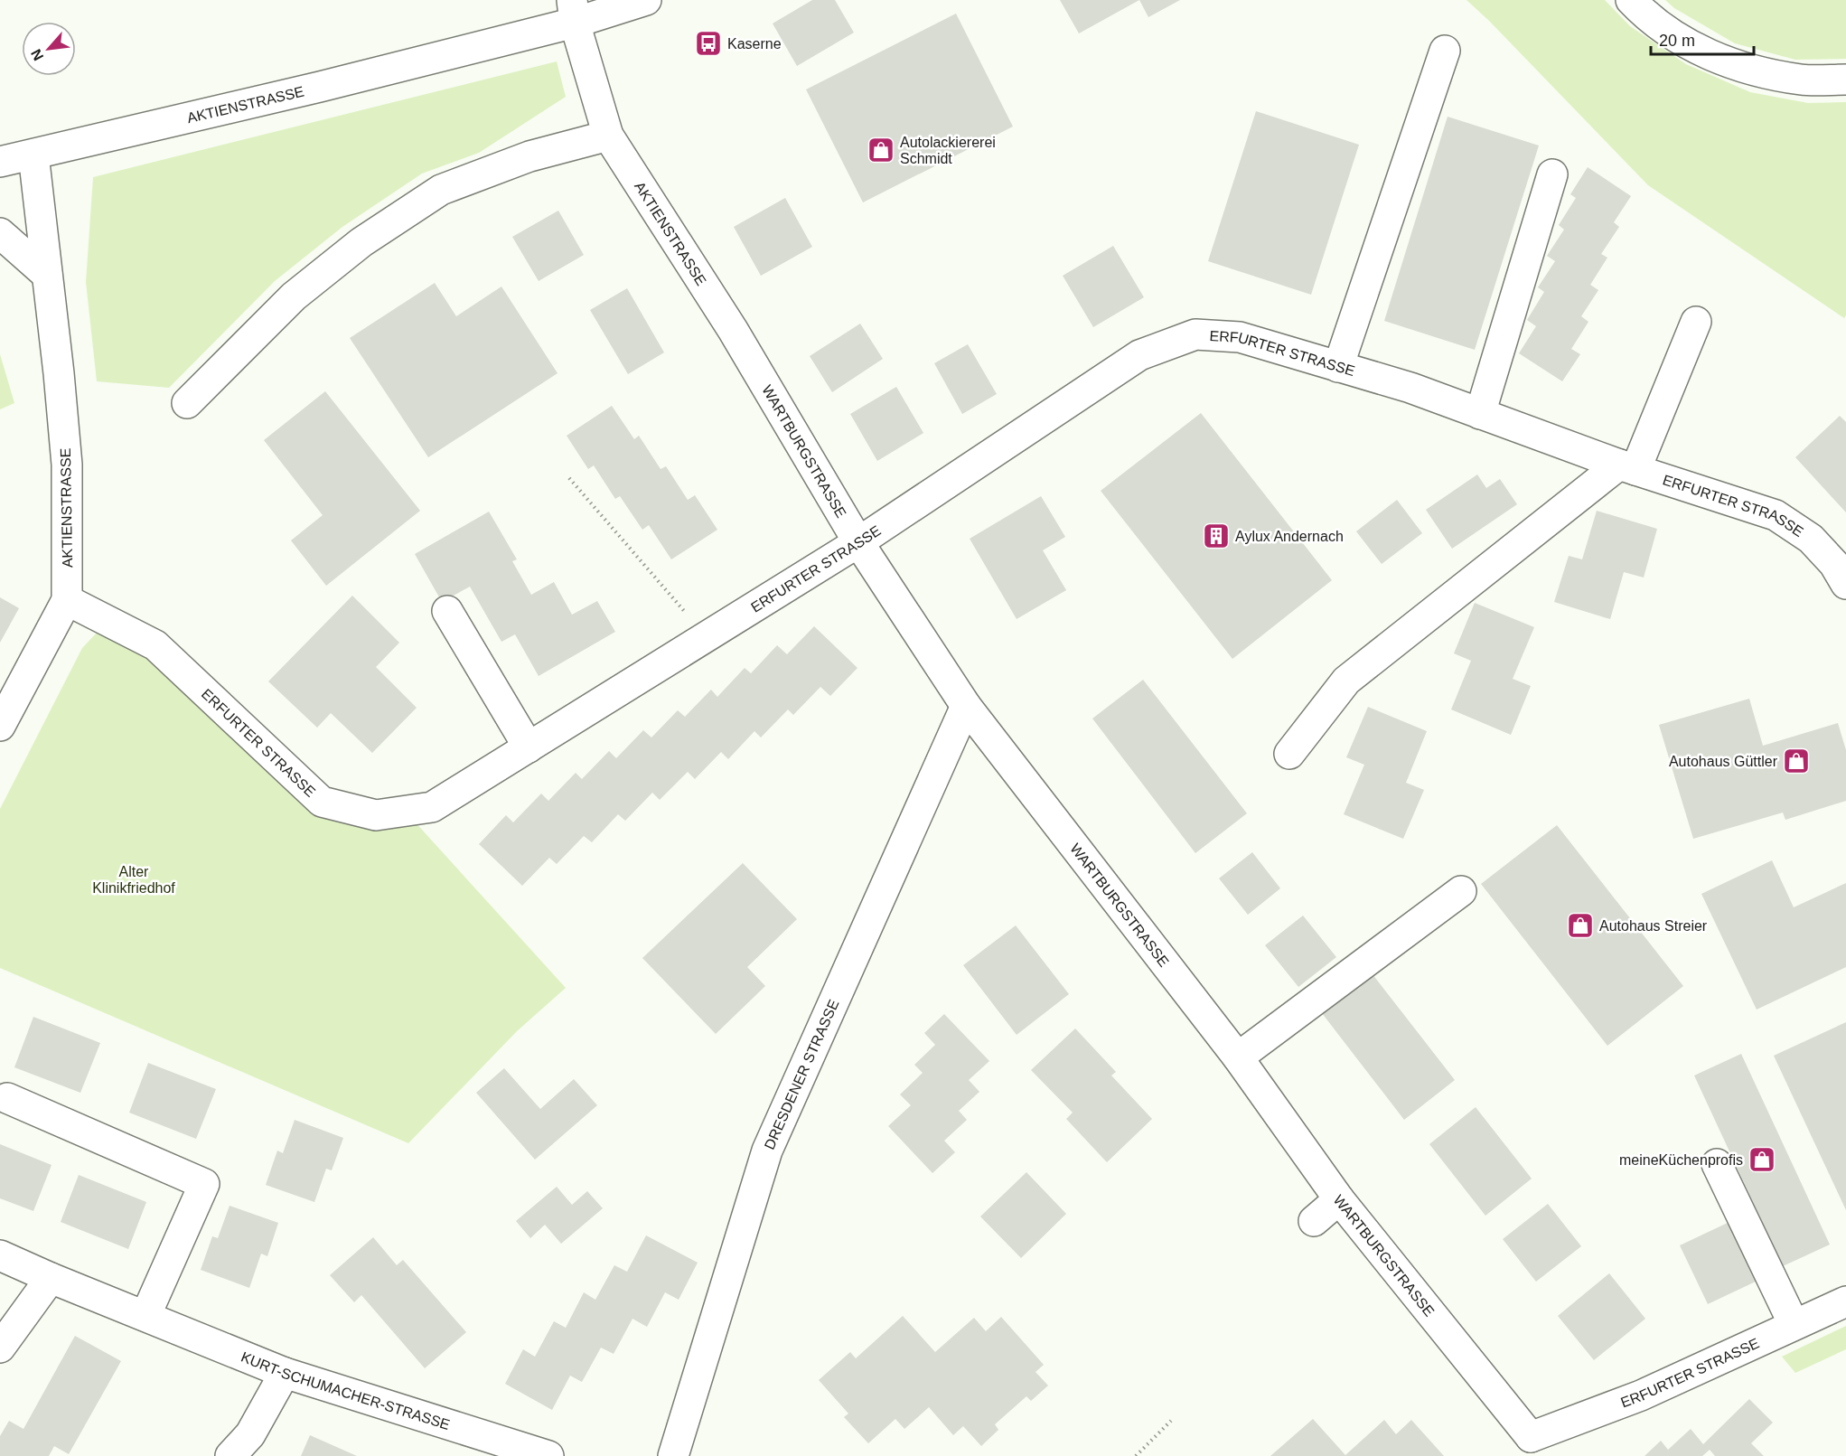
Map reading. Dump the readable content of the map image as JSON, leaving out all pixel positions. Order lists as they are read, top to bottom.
{
  "streets": {
    "main road": [
      "AKTIENSTRASSE",
      "ERFURTER STRASSE",
      "WARTBURGSTRASSE",
      "DRESDENER STRASSE",
      "KURT-SCHUMACHER-STRASSE"
    ]
  },
  "crossings": [
    ["AKTIENSTRASSE", "ERFURTER STRASSE"],
    ["AKTIENSTRASSE", "WARTBURGSTRASSE"],
    ["ERFURTER STRASSE", "WARTBURGSTRASSE"],
    ["WARTBURGSTRASSE", "DRESDENER STRASSE"]
  ],
  "parks": ["Alter Klinikfriedhof"],
  "places": {
    "bus stop": ["Kaserne"],
    "shop": [
      "Autolackiererei Schmidt",
      "Autohaus Güttler",
      "Autohaus Streier",
      "meineKüchenprofis"
    ],
    "building": ["Aylux Andernach"]
  },
  "scale_bar": "20 m",
  "north": "bottom left"
}
